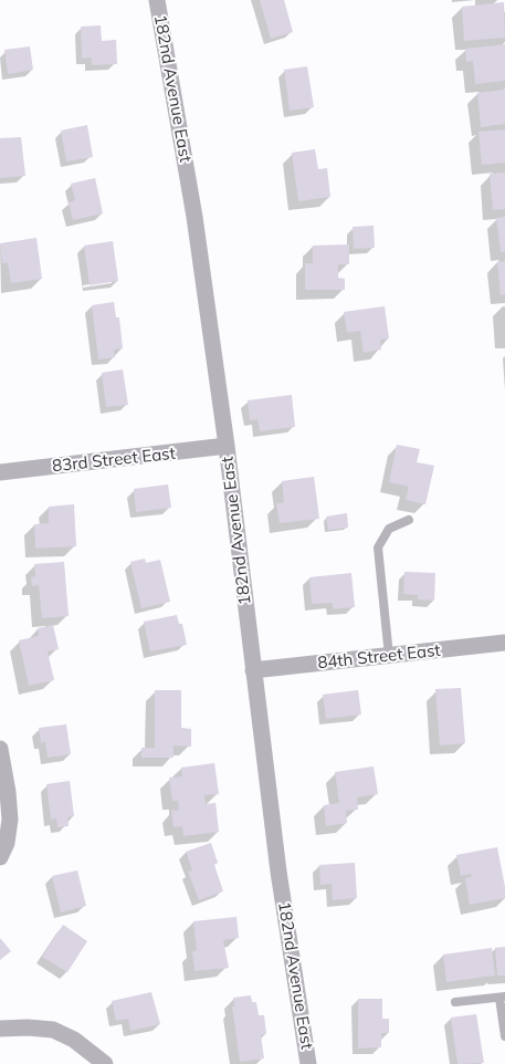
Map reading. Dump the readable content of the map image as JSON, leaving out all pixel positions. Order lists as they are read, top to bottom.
{
  "streets": {
    "street": ["182nd Avenue East", "83rd Street East", "84th Street East"]
  },
  "crossings": [
    ["182nd Avenue East", "83rd Street East"],
    ["182nd Avenue East", "84th Street East"]
  ]
}
